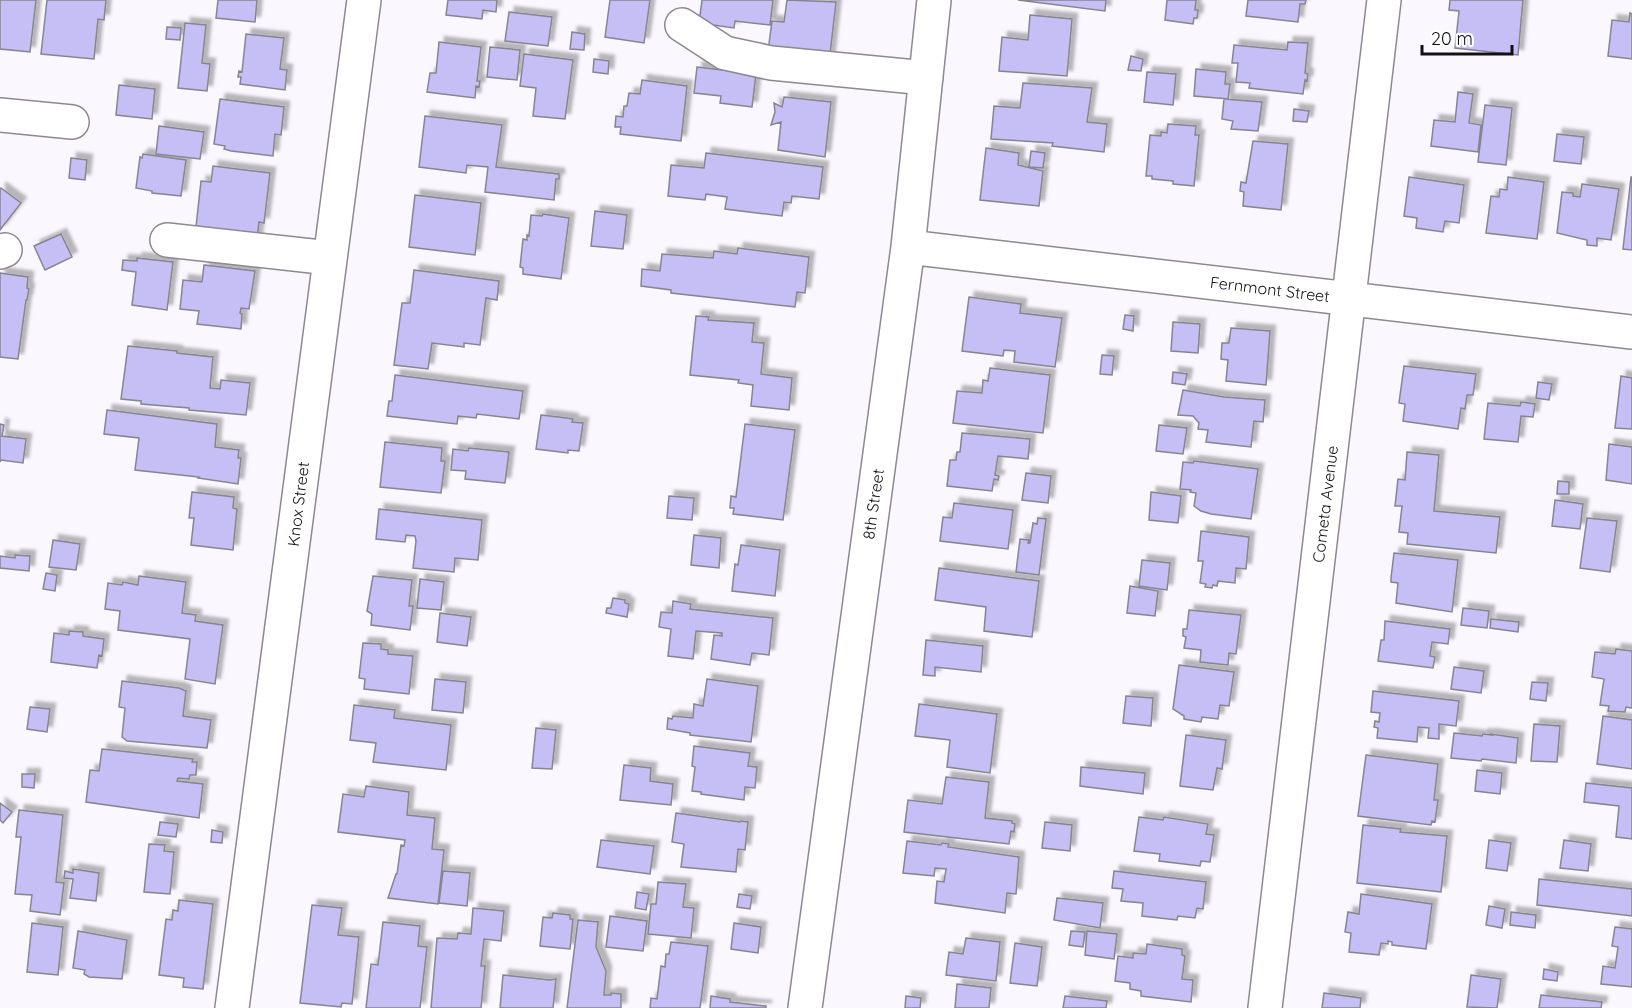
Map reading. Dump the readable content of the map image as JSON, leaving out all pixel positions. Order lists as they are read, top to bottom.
{
  "streets": {
    "street": [
      "Fernmont Street",
      "Knox Street",
      "8th Street",
      "Cometa Avenue"
    ]
  },
  "crossings": [
    ["Fernmont Street", "8th Street"],
    ["Fernmont Street", "Cometa Avenue"]
  ],
  "scale_bar": "20 m"
}
